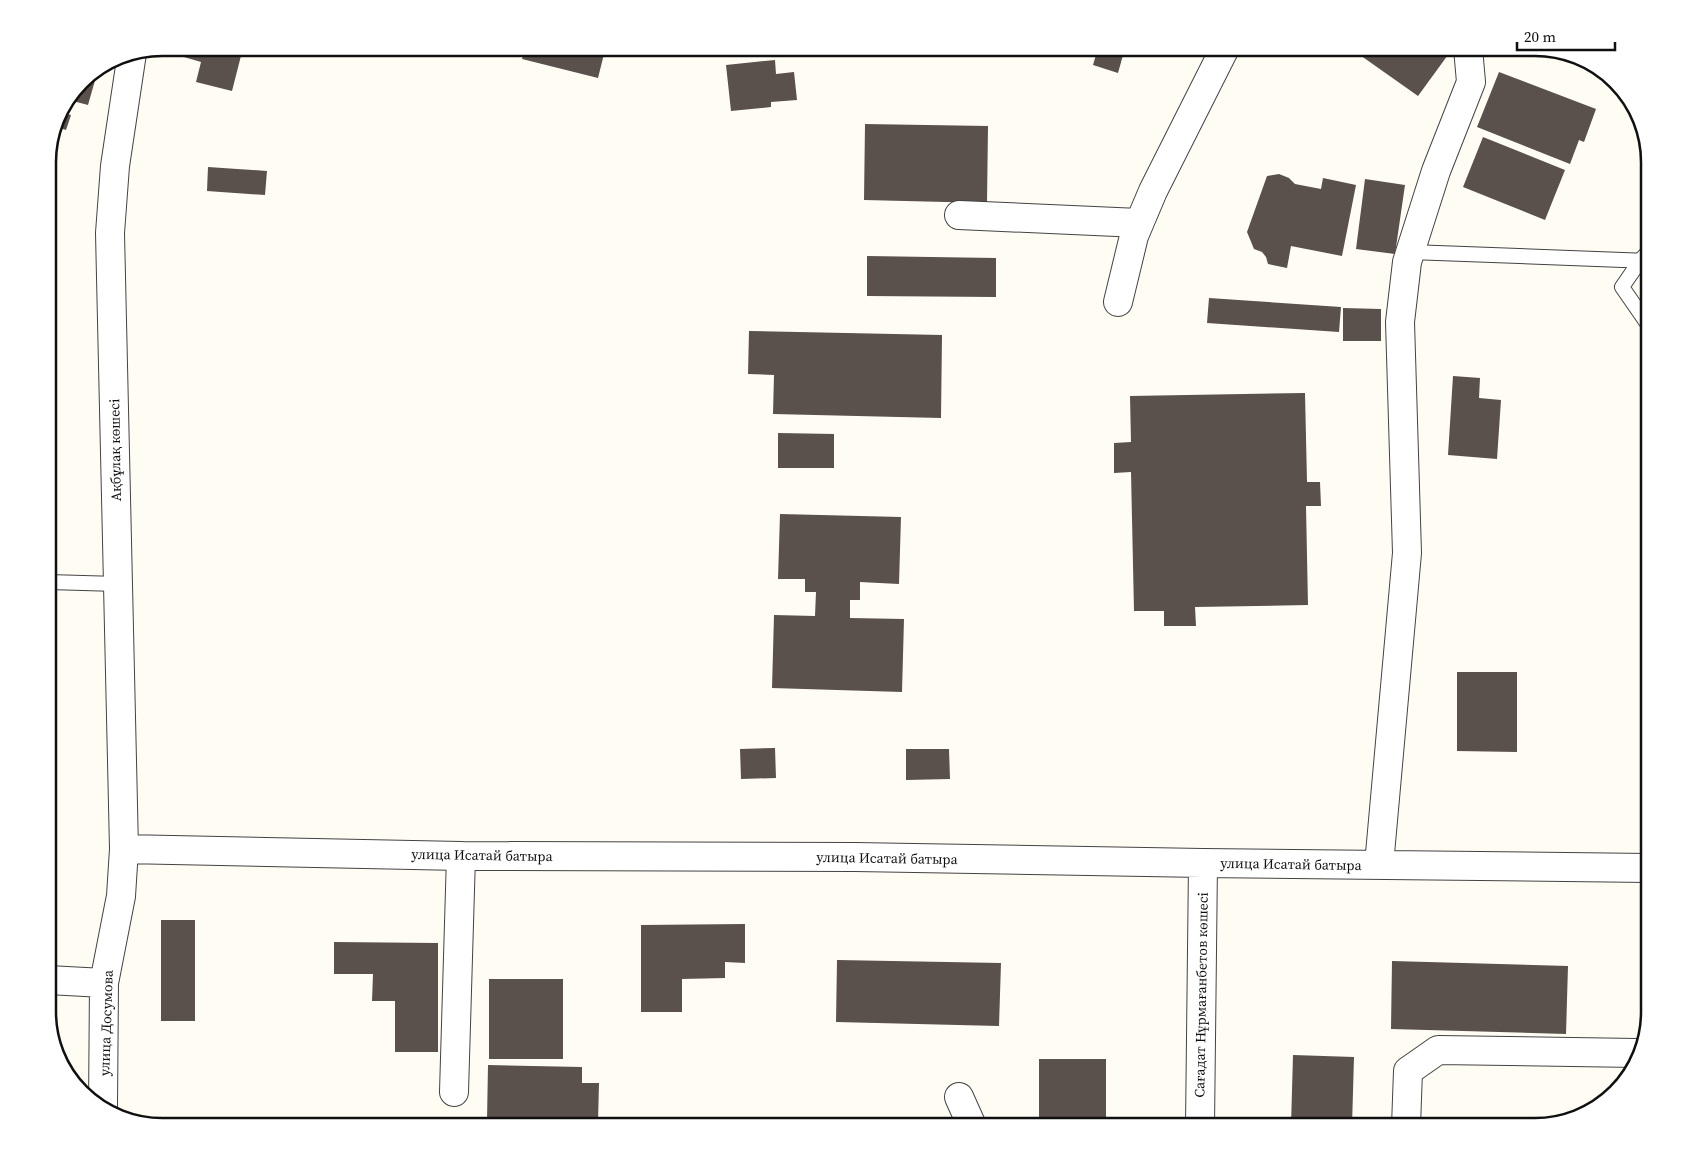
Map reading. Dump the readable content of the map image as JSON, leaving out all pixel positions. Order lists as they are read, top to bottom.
{
  "streets": {
    "street": [
      "Ақбұлақ көшесі",
      "улица Исатай батыра",
      "Сағадат Нұрмағанбетов көшесі",
      "улица Досумова"
    ]
  },
  "crossings": [
    ["Ақбұлақ көшесі", "улица Исатай батыра"],
    ["Ақбұлақ көшесі", "улица Досумова"],
    ["улица Исатай батыра", "Сағадат Нұрмағанбетов көшесі"],
    ["улица Исатай батыра", "улица Досумова"]
  ],
  "scale_bar": "20 m"
}
